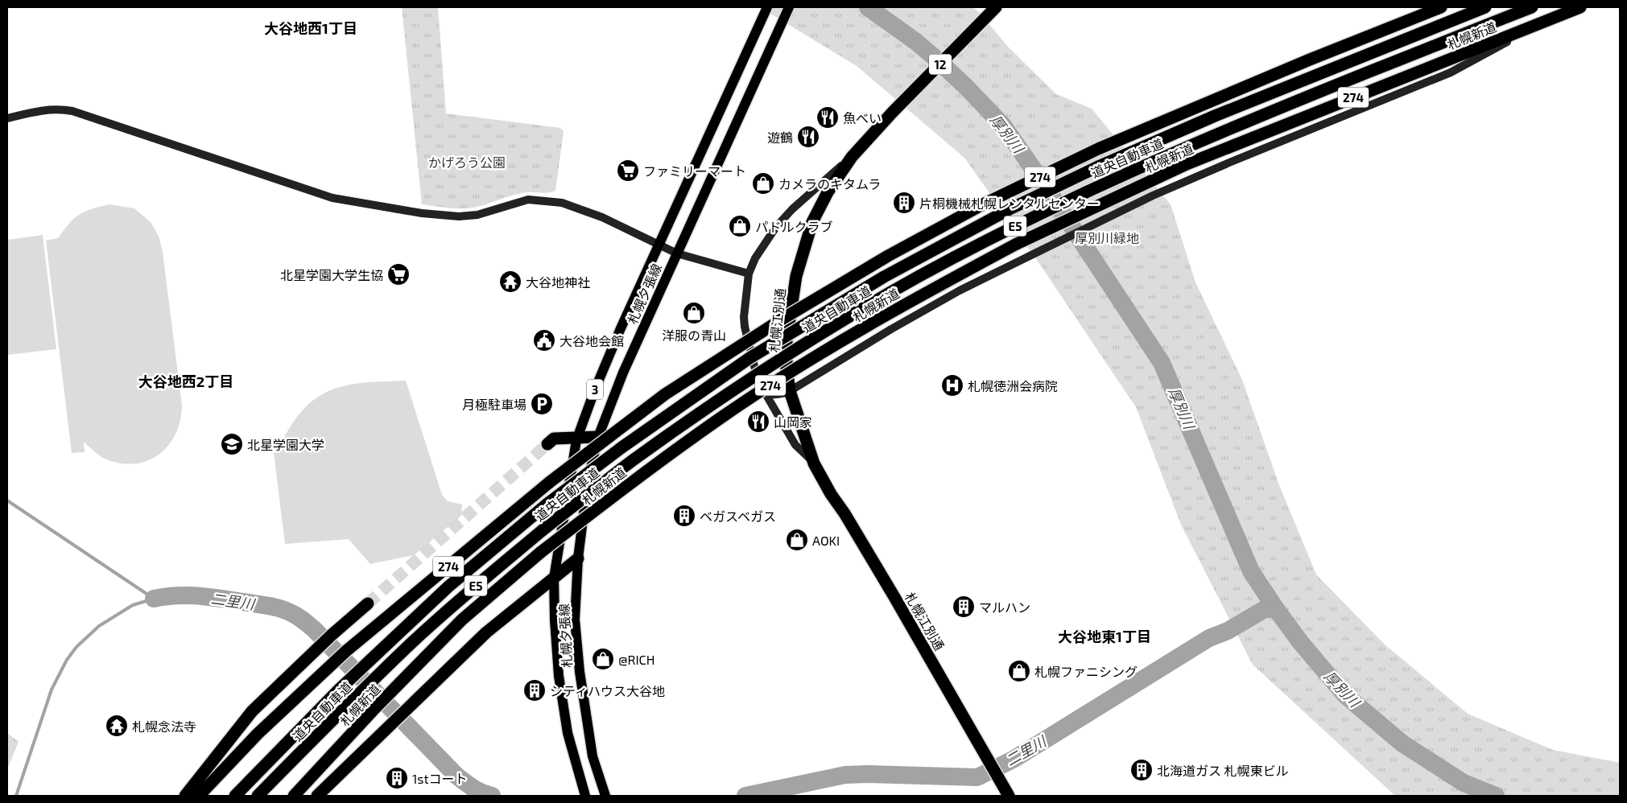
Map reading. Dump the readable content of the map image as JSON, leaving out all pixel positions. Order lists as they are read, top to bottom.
{
  "streets": {
    "highway": [
      "札幌新道",
      "12",
      "274",
      "道央自動車道",
      "E5",
      "札幌江別通"
    ],
    "main road": ["札幌夕張線", "3"]
  },
  "districts": ["大谷地西1丁目", "大谷地西2丁目", "大谷地東1丁目"],
  "water": ["厚別川", "二里川"],
  "parks": ["かげろう公園", "厚別川緑地"],
  "places": {
    "restaurant": ["魚べい", "遊鶴", "山岡家"],
    "supermarket": ["ファミリーマート", "北星学園大学生協"],
    "shop": [
      "カメラのキタムラ",
      "パドルクラブ",
      "洋服の青山",
      "AOKI",
      "@RICH",
      "札幌ファニシング"
    ],
    "building": [
      "片桐機械札幌レンタルセンター",
      "ベガスベガス",
      "マルハン",
      "シティハウス大谷地",
      "北海道ガス 札幌東ビル",
      "1stコート"
    ],
    "temple": ["大谷地神社", "札幌念法寺"],
    "public building": ["大谷地会館"],
    "hospital": ["札幌徳洲会病院"],
    "parking": ["月極駐車場"],
    "school or university": ["北星学園大学"]
  }
}
